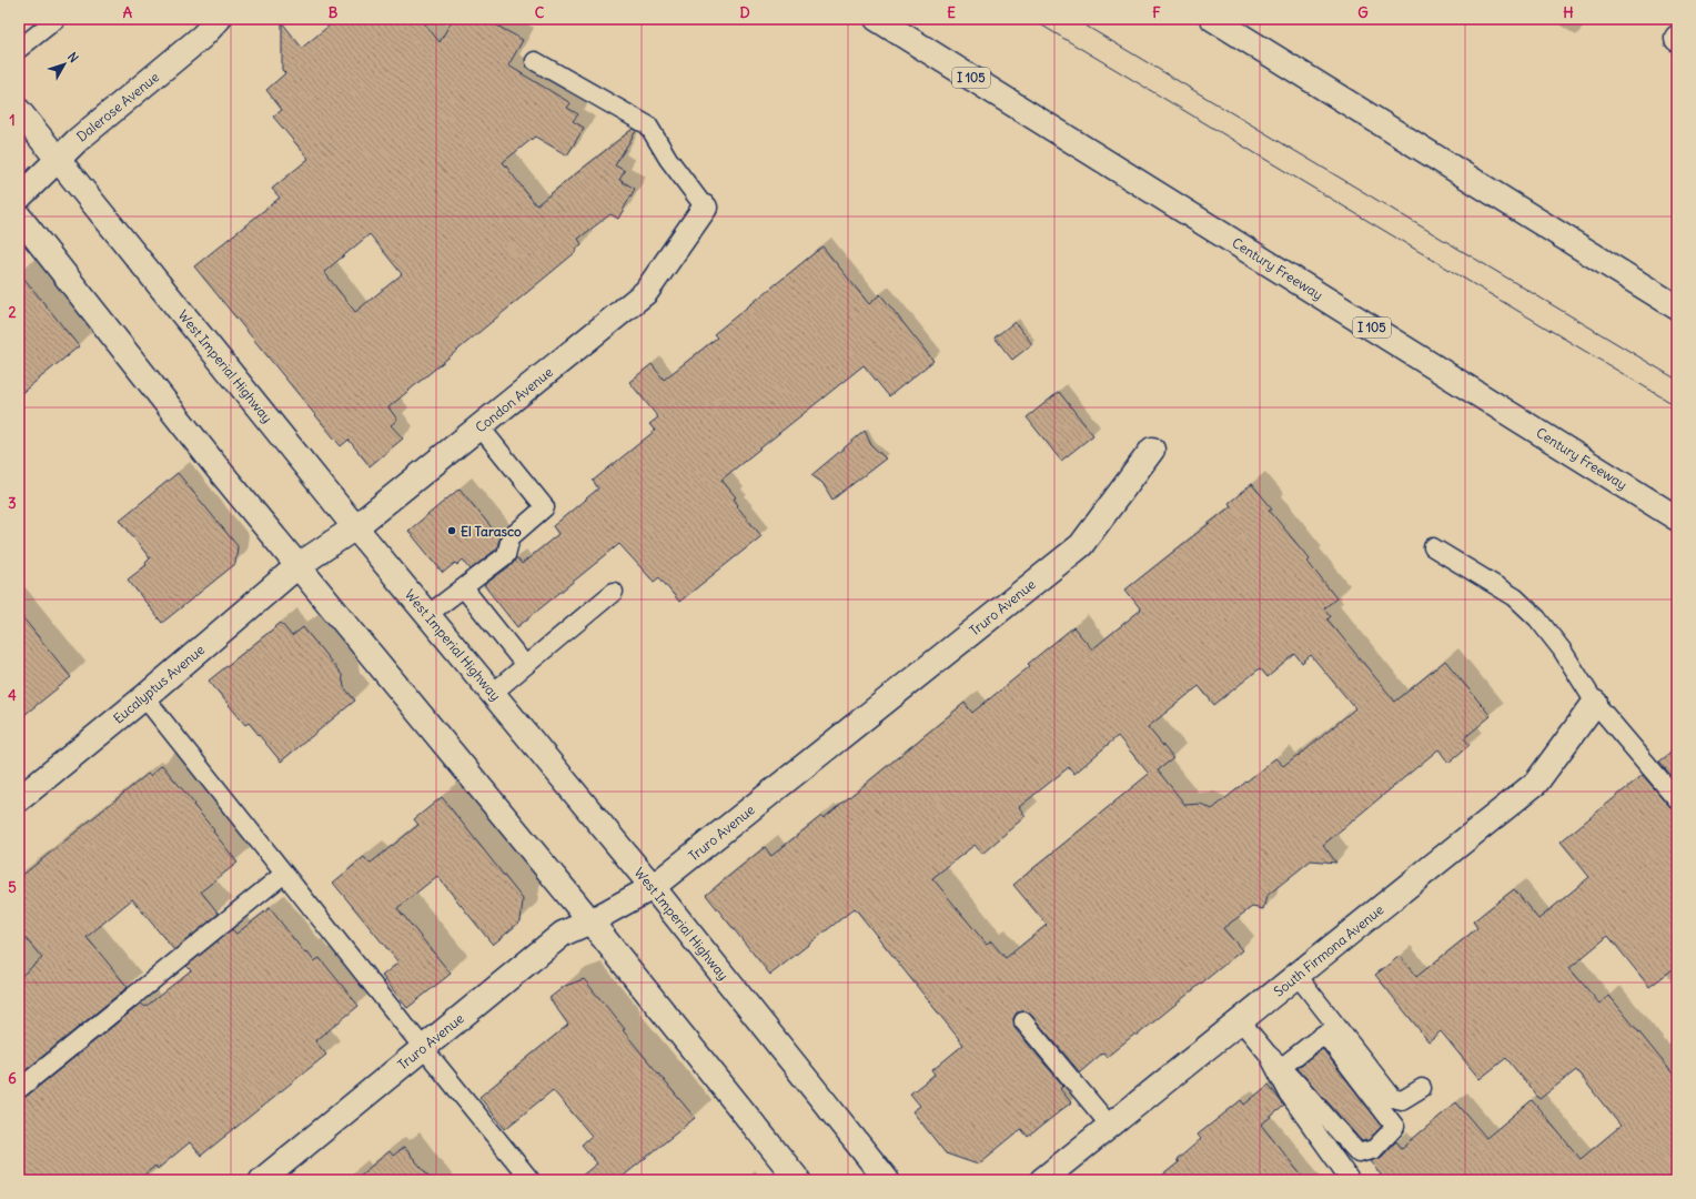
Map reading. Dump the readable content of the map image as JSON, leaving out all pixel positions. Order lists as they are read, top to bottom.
{
  "streets": {
    "main road": [
      "I 105",
      "Dalerose Avenue",
      "Century Freeway",
      "West Imperial Highway",
      "Condon Avenue",
      "Truro Avenue",
      "Eucalyptus Avenue",
      "South Firmona Avenue"
    ]
  },
  "crossings": [
    ["Dalerose Avenue", "West Imperial Highway"],
    ["West Imperial Highway", "Condon Avenue"],
    ["West Imperial Highway", "Truro Avenue"],
    ["Condon Avenue", "Eucalyptus Avenue"]
  ],
  "places": ["El Tarasco"],
  "north": "top right",
  "grid": {
    "columns": [
      "A",
      "B",
      "C",
      "D",
      "E",
      "F",
      "G",
      "H"
    ],
    "rows": [
      "1",
      "2",
      "3",
      "4",
      "5",
      "6"
    ]
  }
}
